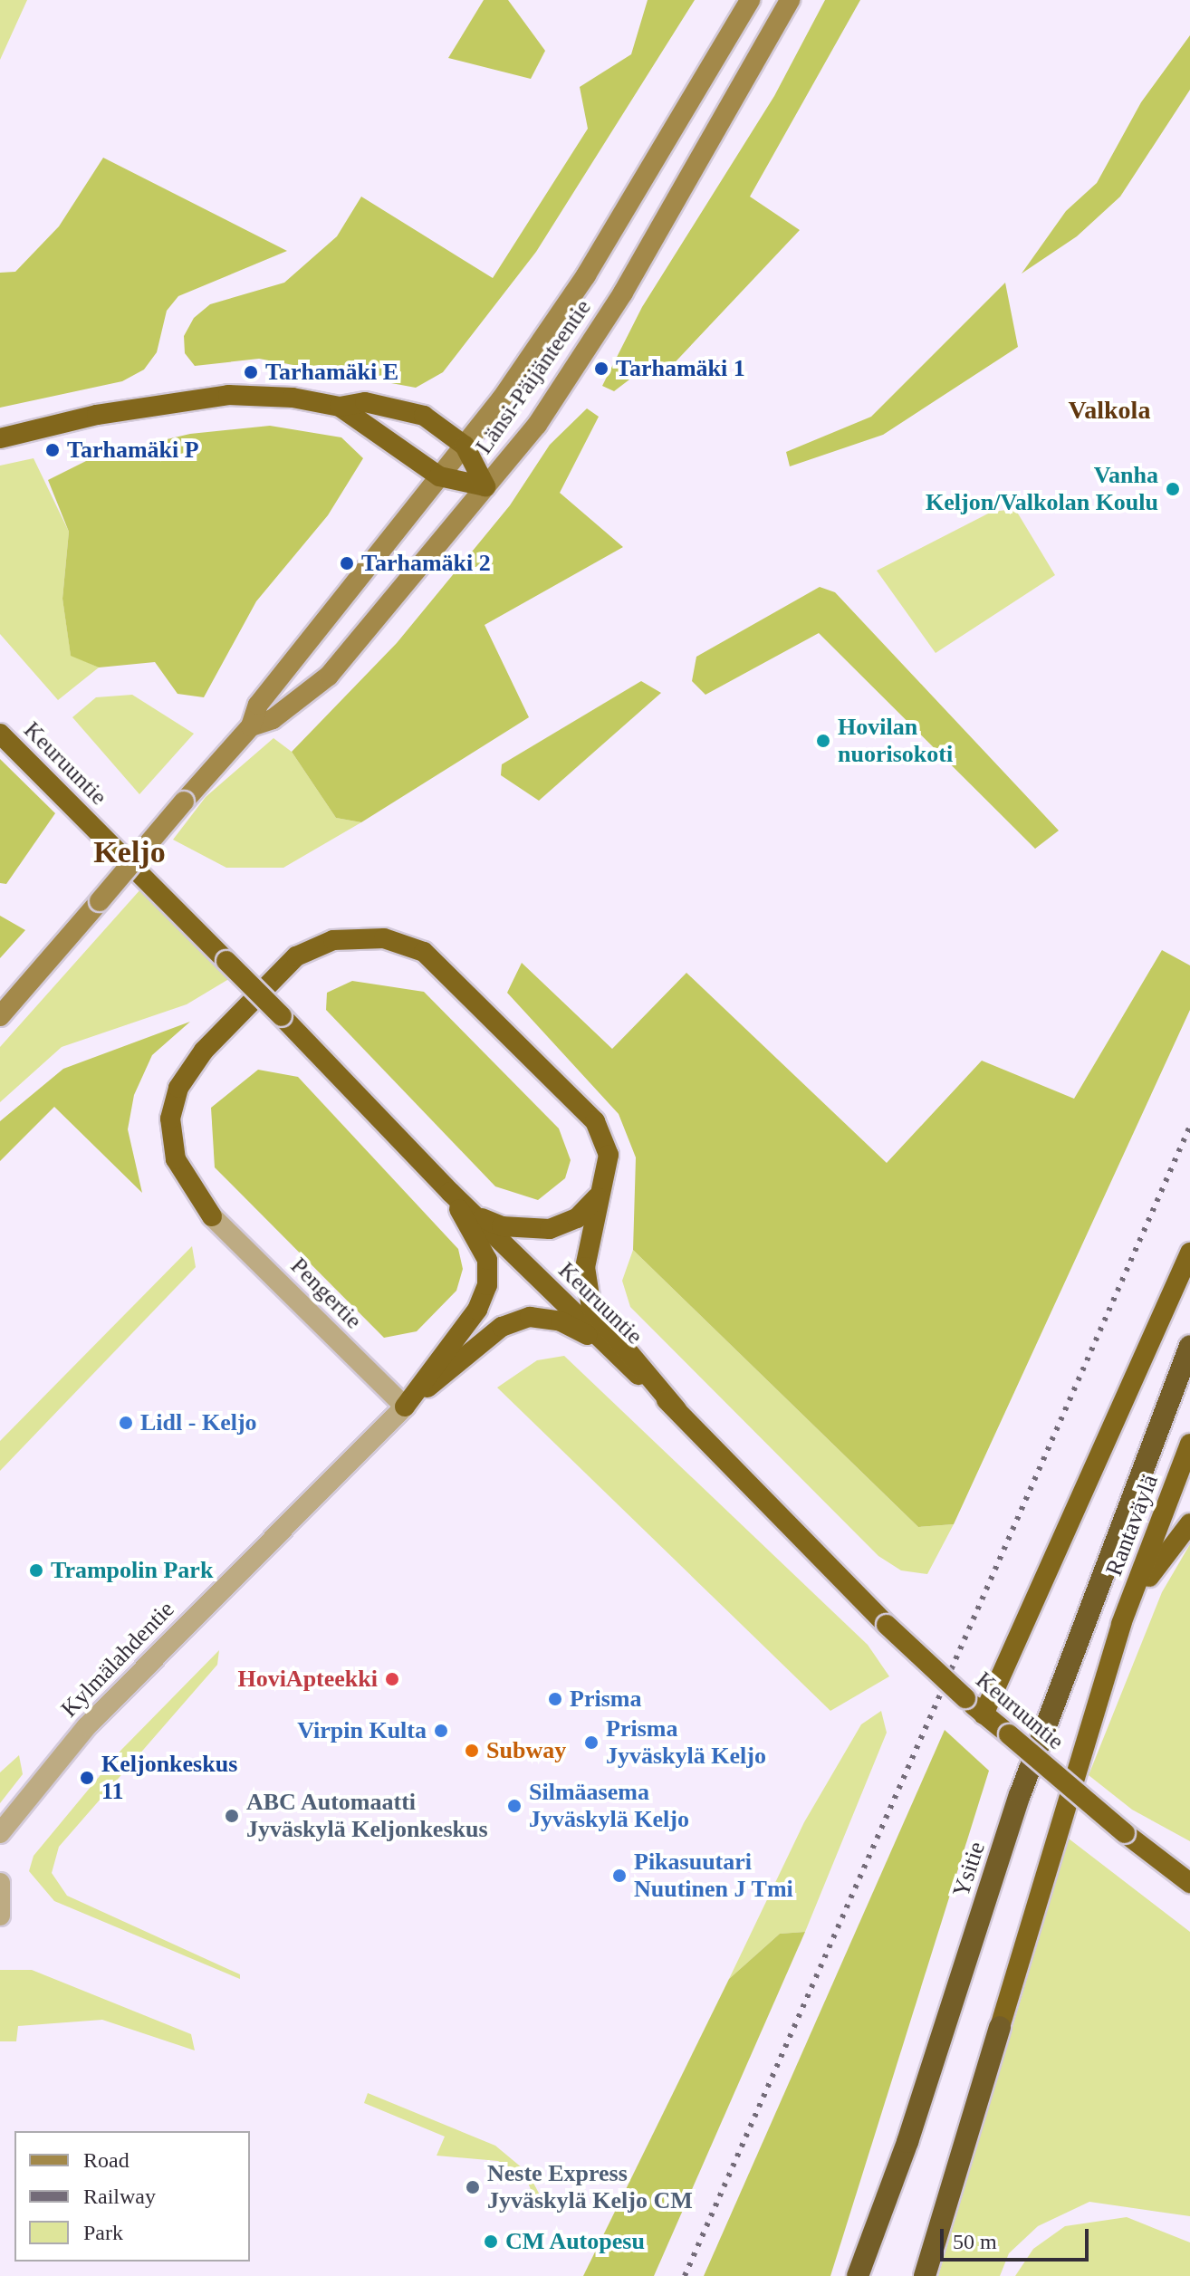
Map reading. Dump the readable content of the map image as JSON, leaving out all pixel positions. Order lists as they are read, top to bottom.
{
  "streets": {
    "highway": ["Keuruuntie", "Rantaväylä", "Ysitie"],
    "main road": ["Länsi-Päijänteentie"],
    "street": ["Pengertie", "Kylmälahdentie"]
  },
  "crossings": [
    ["Pengertie", "Kylmälahdentie"],
    ["Rantaväylä", "Ysitie"]
  ],
  "districts": ["Valkola", "Keljo"],
  "places": [
    "Tarhamäki 1",
    "Tarhamäki E",
    "Tarhamäki P",
    "Vanha Keljon/Valkolan Koulu",
    "Tarhamäki 2",
    "Hovilan nuorisokoti",
    "Lidl - Keljo",
    "Trampolin Park",
    "HoviApteekki",
    "Prisma",
    "Virpin Kulta",
    "Prisma Jyväskylä Keljo",
    "Subway",
    "Keljonkeskus 11",
    "Silmäasema Jyväskylä Keljo",
    "ABC Automaatti Jyväskylä Keljonkeskus",
    "Pikasuutari Nuutinen J Tmi",
    "Neste Express Jyväskylä Keljo CM",
    "CM Autopesu"
  ],
  "legend": ["Road", "Railway", "Park"],
  "scale_bar": "50 m"
}
